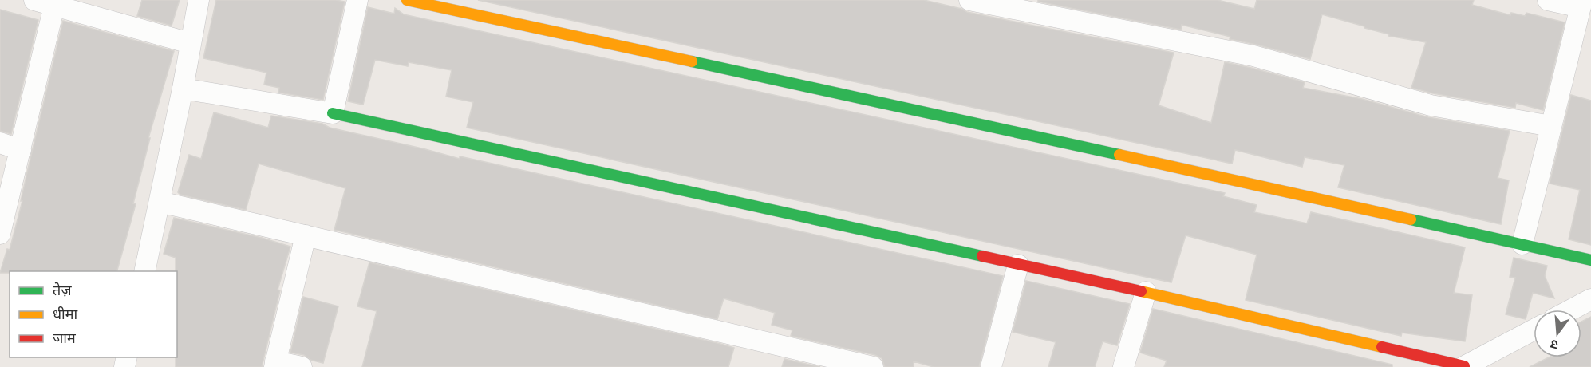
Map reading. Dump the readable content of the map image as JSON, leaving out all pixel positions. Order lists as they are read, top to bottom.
{
  "legend": ["तेज़", "धीमा", "जाम"],
  "north": "bottom"
}
